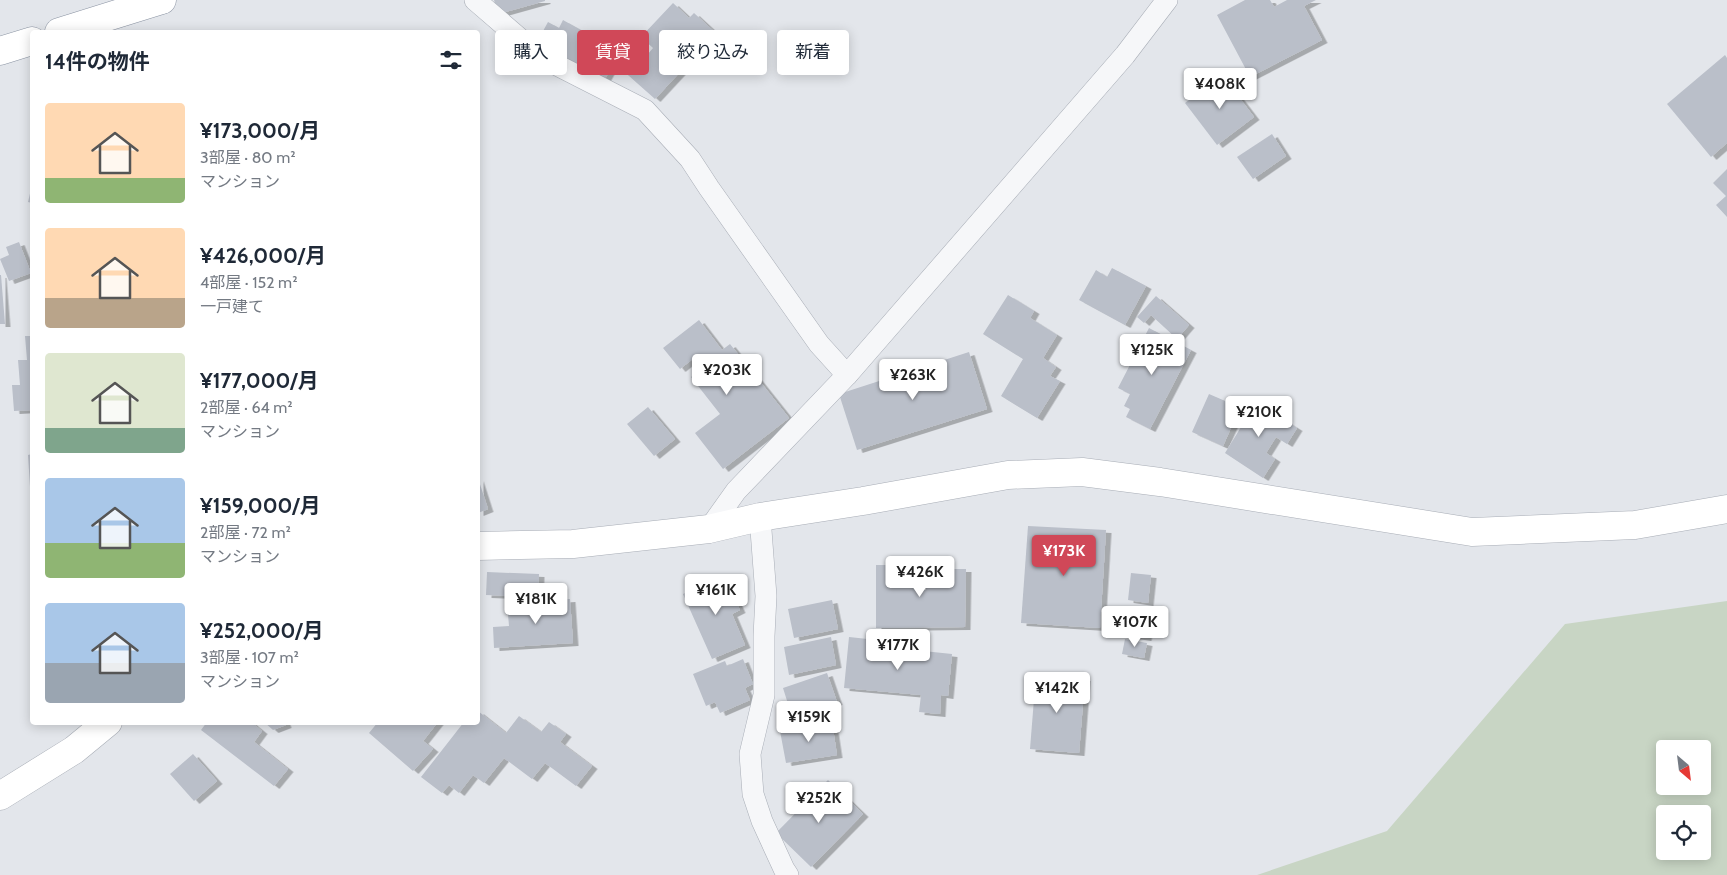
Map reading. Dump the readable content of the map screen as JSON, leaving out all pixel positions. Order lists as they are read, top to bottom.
{
  "north": "bottom right",
  "page": {
    "chip": [
      "購入",
      "賃貸",
      "絞り込み",
      "新着"
    ],
    "heading": "14件の物件",
    "price": [
      "¥408K",
      "¥125K",
      "¥203K",
      "¥263K",
      "¥210K",
      "¥173K",
      "¥426K",
      "¥161K",
      "¥181K",
      "¥107K",
      "¥177K",
      "¥142K",
      "¥159K",
      "¥252K"
    ],
    "list": [
      {
        "name": "¥173,000/月",
        "note": "3部屋 · 80 m² · マンション"
      },
      {
        "name": "¥426,000/月",
        "note": "4部屋 · 152 m² · 一戸建て"
      },
      {
        "name": "¥177,000/月",
        "note": "2部屋 · 64 m² · マンション"
      },
      {
        "name": "¥159,000/月",
        "note": "2部屋 · 72 m² · マンション"
      },
      {
        "name": "¥252,000/月",
        "note": "3部屋 · 107 m² · マンション"
      }
    ]
  }
}
